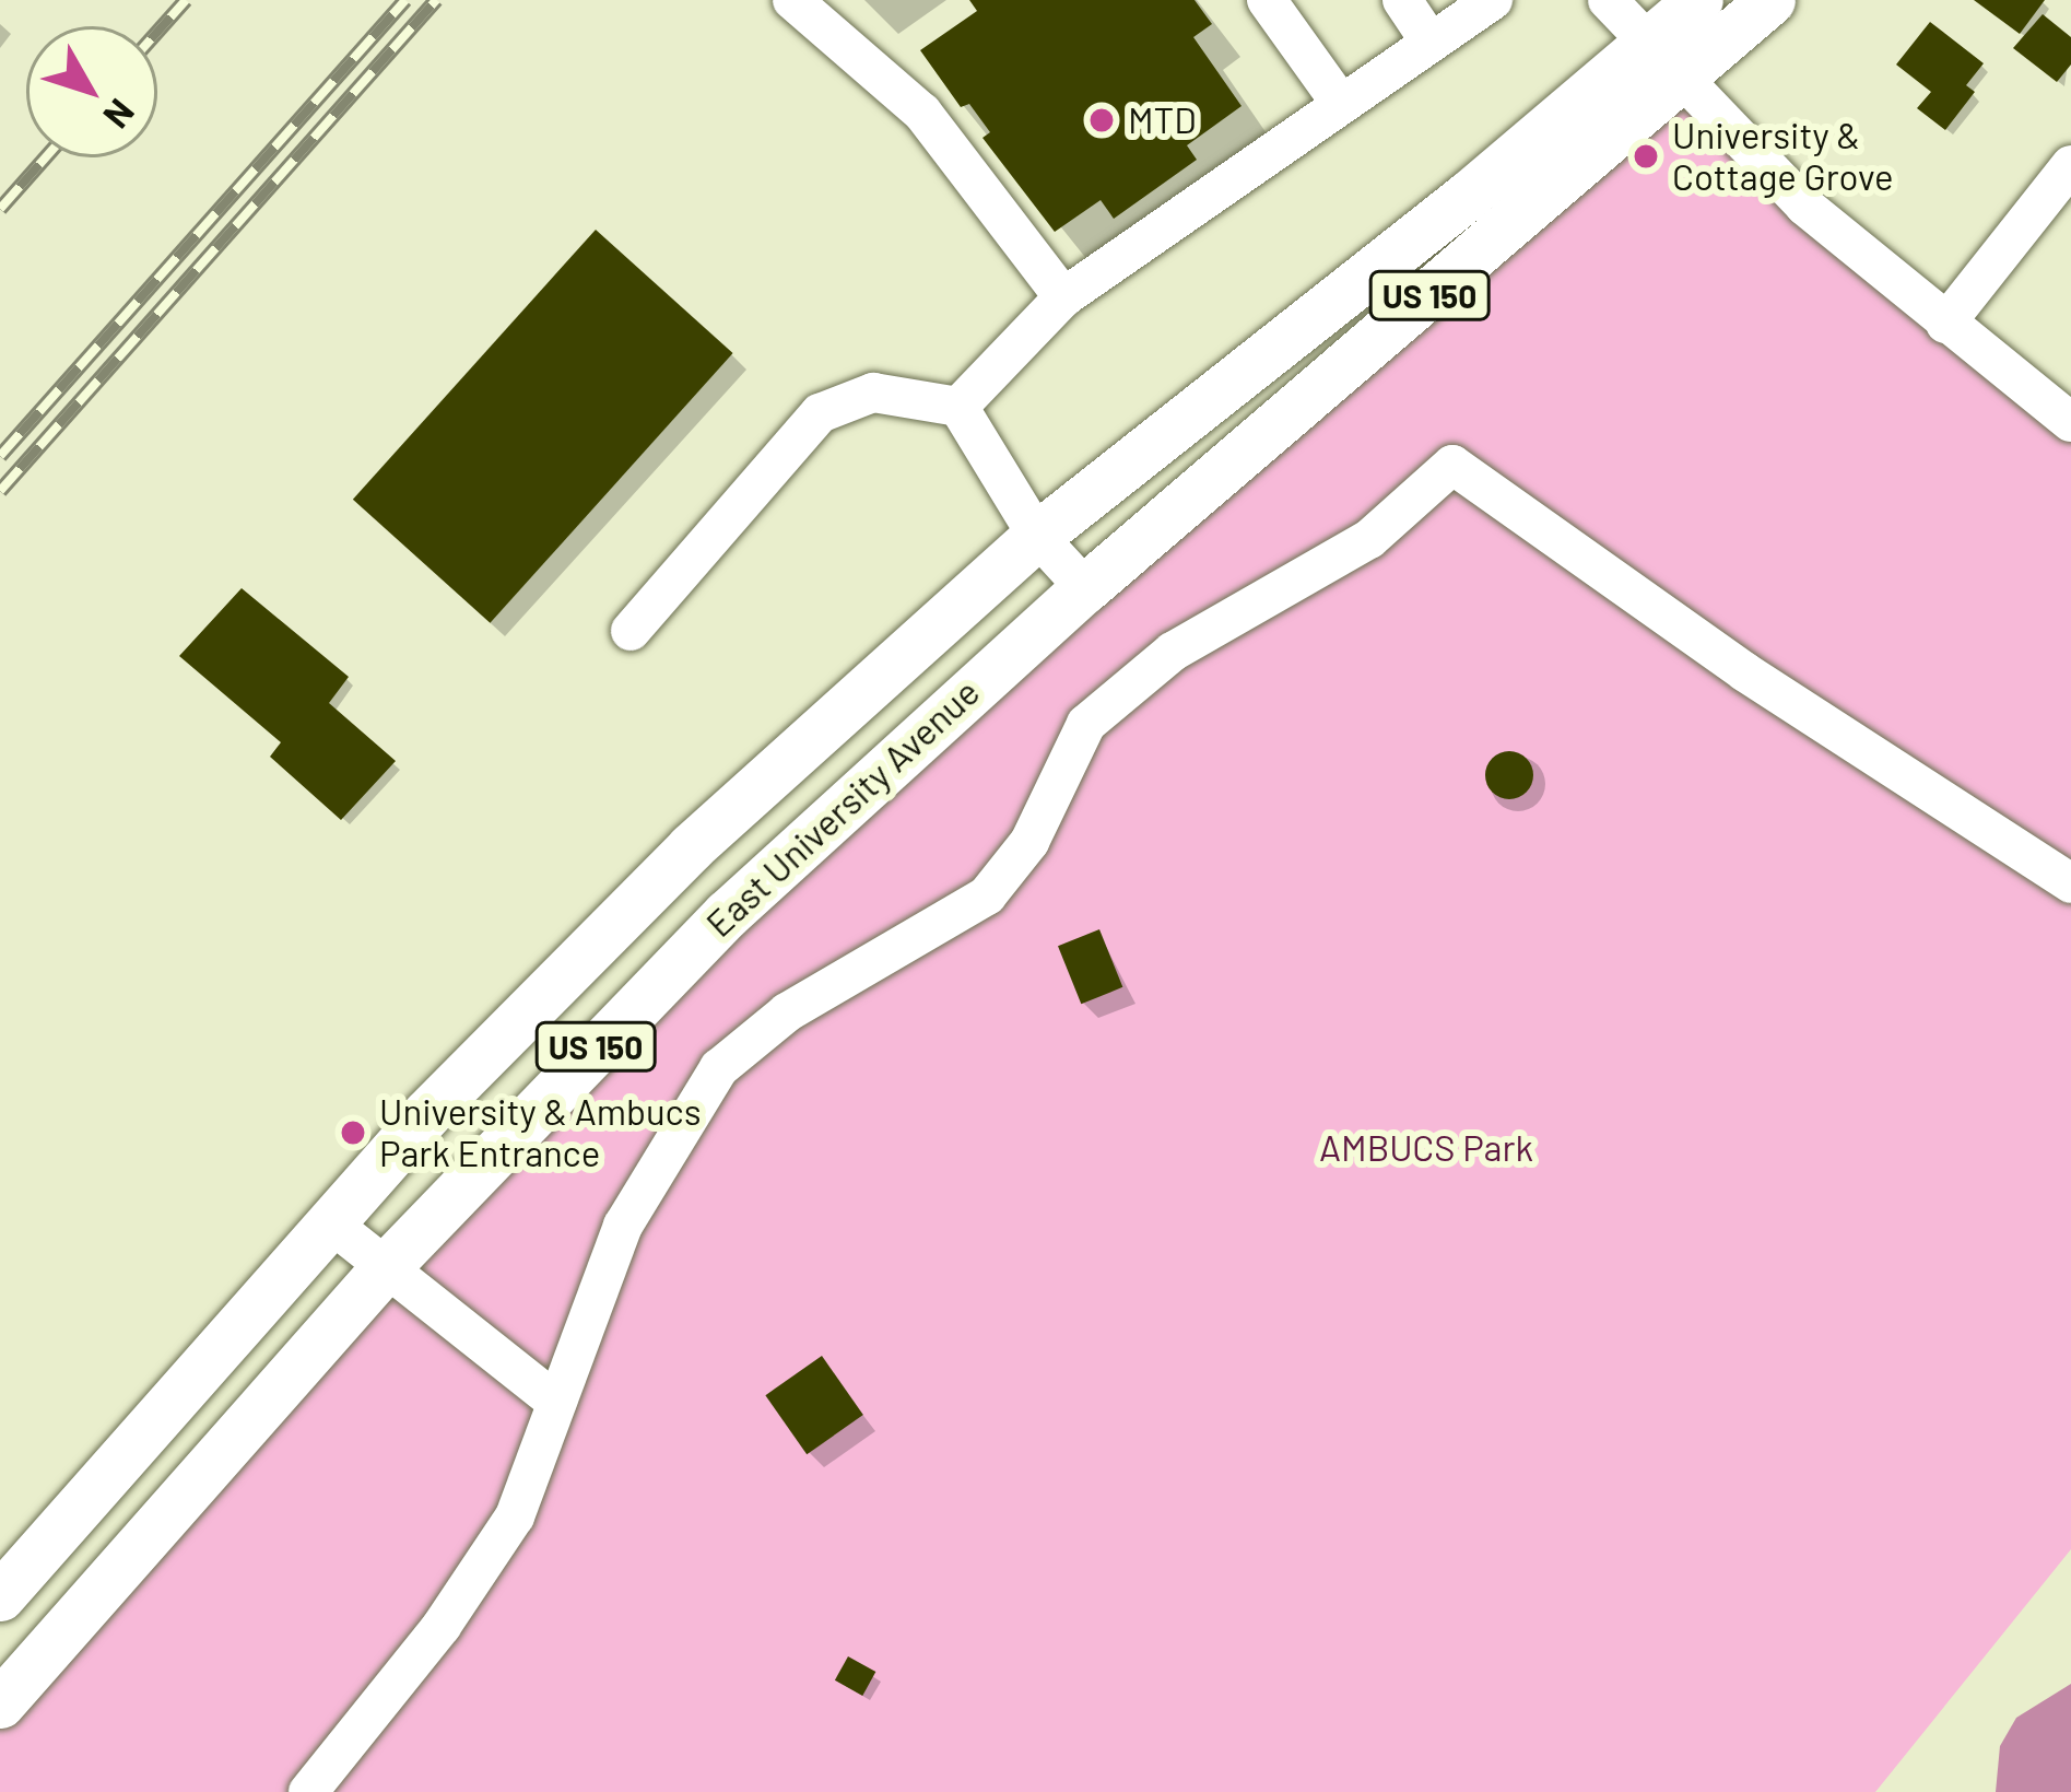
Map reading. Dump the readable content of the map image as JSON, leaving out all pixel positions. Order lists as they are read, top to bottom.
{
  "streets": {
    "main road": ["US 150", "East University Avenue"]
  },
  "parks": ["AMBUCS Park"],
  "places": ["MTD", "University & Cottage Grove", "University & Ambucs Park Entrance"],
  "north": "bottom right"
}
